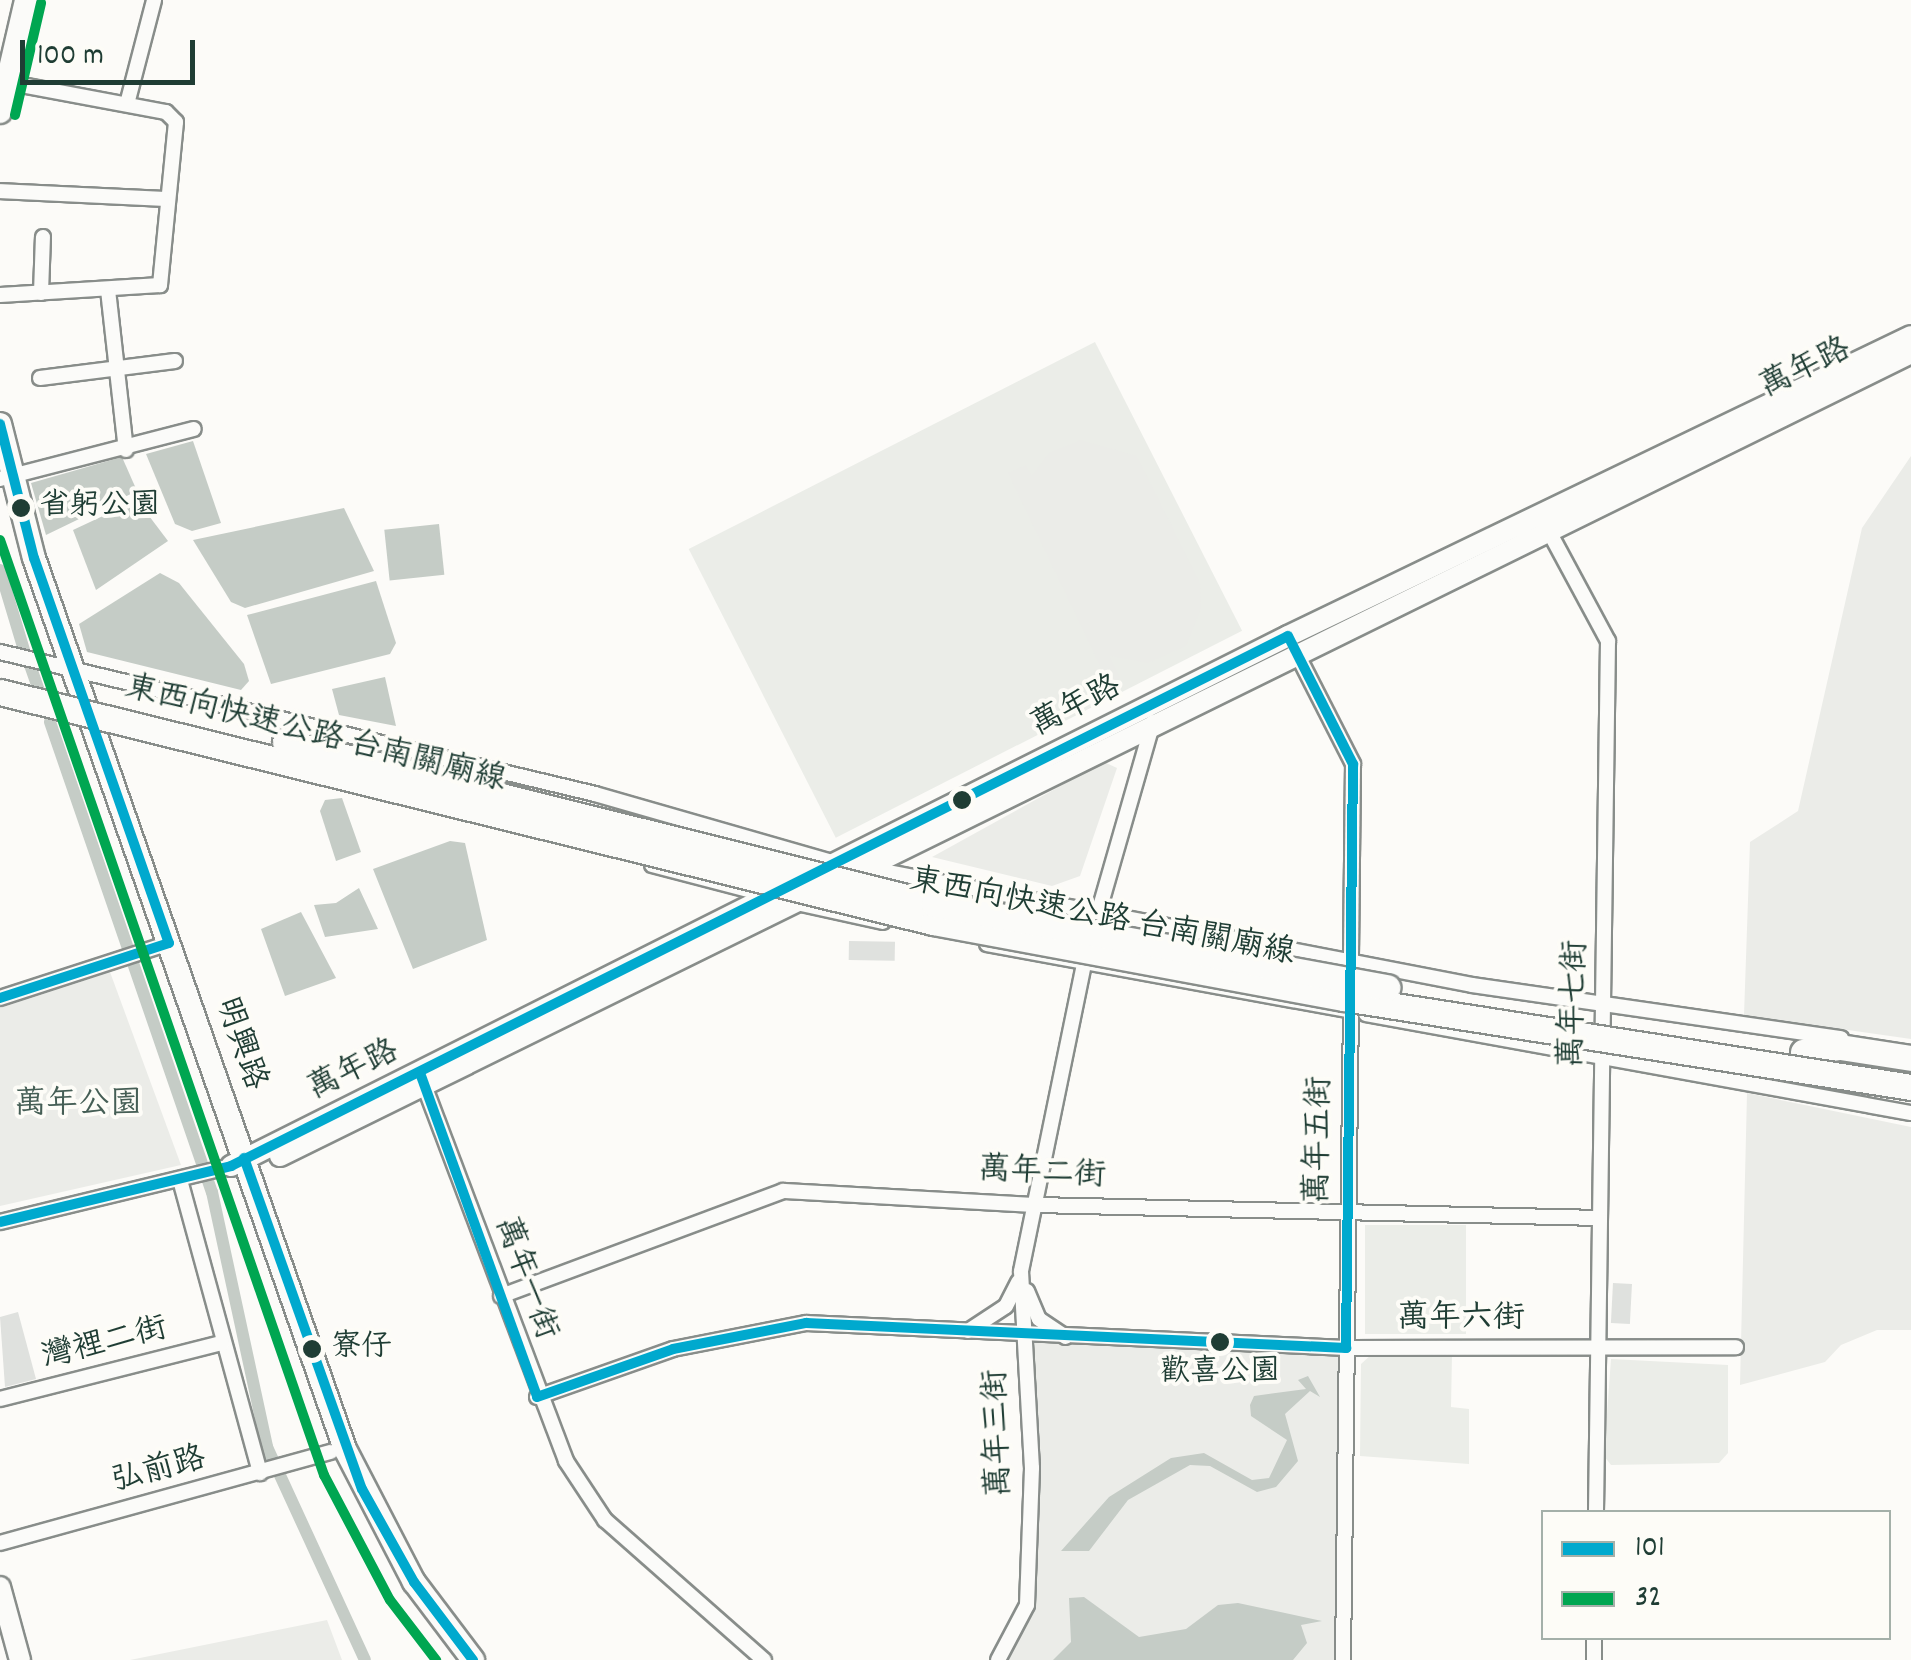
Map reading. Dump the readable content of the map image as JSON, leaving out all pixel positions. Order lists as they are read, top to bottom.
{
  "streets": {
    "highway": ["東西向快速公路 台南關廟線"],
    "main road": ["明興路"],
    "street": [
      "萬年路",
      "萬年七街",
      "萬年五街",
      "萬年二街",
      "萬年一街",
      "萬年六街",
      "灣裡二街",
      "萬年三街",
      "弘前路"
    ]
  },
  "crossings": [
    ["萬年路", "萬年七街"],
    ["萬年路", "明興路"],
    ["萬年路", "萬年五街"],
    ["萬年路", "萬年一街"],
    ["萬年七街", "萬年二街"],
    ["萬年七街", "萬年六街"],
    ["明興路", "弘前路"],
    ["萬年五街", "萬年二街"],
    ["萬年五街", "萬年六街"],
    ["萬年二街", "萬年一街"],
    ["萬年二街", "萬年三街"],
    ["萬年一街", "萬年六街"],
    ["萬年六街", "萬年三街"]
  ],
  "parks": ["萬年公園"],
  "places": ["省躬公園", "歡喜公園", "寮仔"],
  "lines": ["transit line 32", "transit line 101"],
  "legend": ["101", "32"],
  "scale_bar": "100 m"
}
